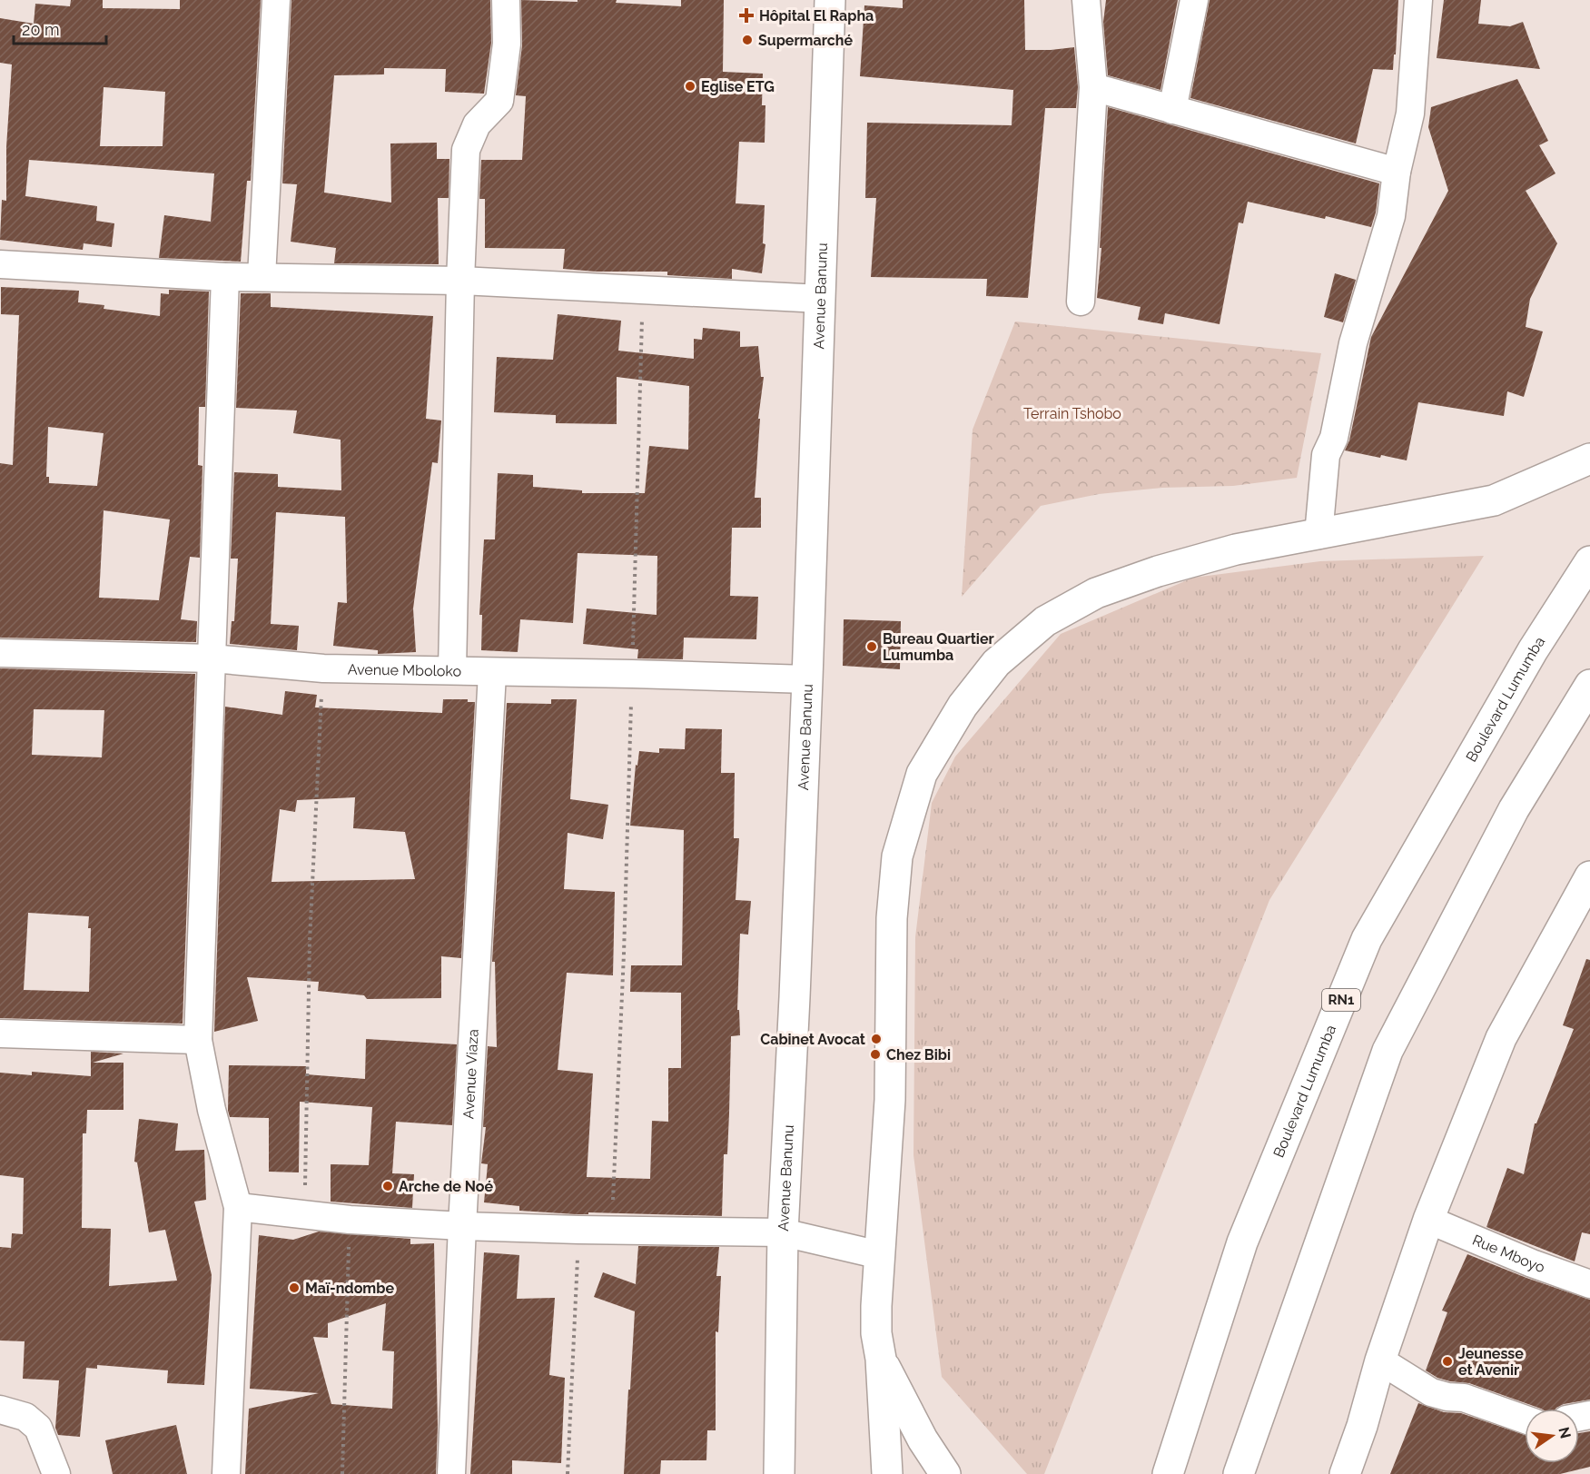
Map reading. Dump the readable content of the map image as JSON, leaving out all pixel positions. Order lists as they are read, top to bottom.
{
  "streets": {
    "main road": ["Avenue Banunu", "Boulevard Lumumba", "RN1"],
    "street": ["Avenue Mboloko", "Avenue Viaza", "Rue Mboyo"]
  },
  "crossings": [
    ["Avenue Banunu", "Avenue Mboloko"],
    ["Avenue Mboloko", "Avenue Viaza"]
  ],
  "parks": ["Terrain Tshobo"],
  "places": {
    "health": ["Hôpital El Rapha"],
    "other": [
      "Supermarché",
      "Eglise ETG",
      "Bureau Quartier Lumumba",
      "Cabinet Avocat",
      "Chez Bibi",
      "Arche de Noé",
      "Maï-ndombe",
      "Jeunesse et Avenir"
    ]
  },
  "scale_bar": "20 m",
  "north": "right"
}
